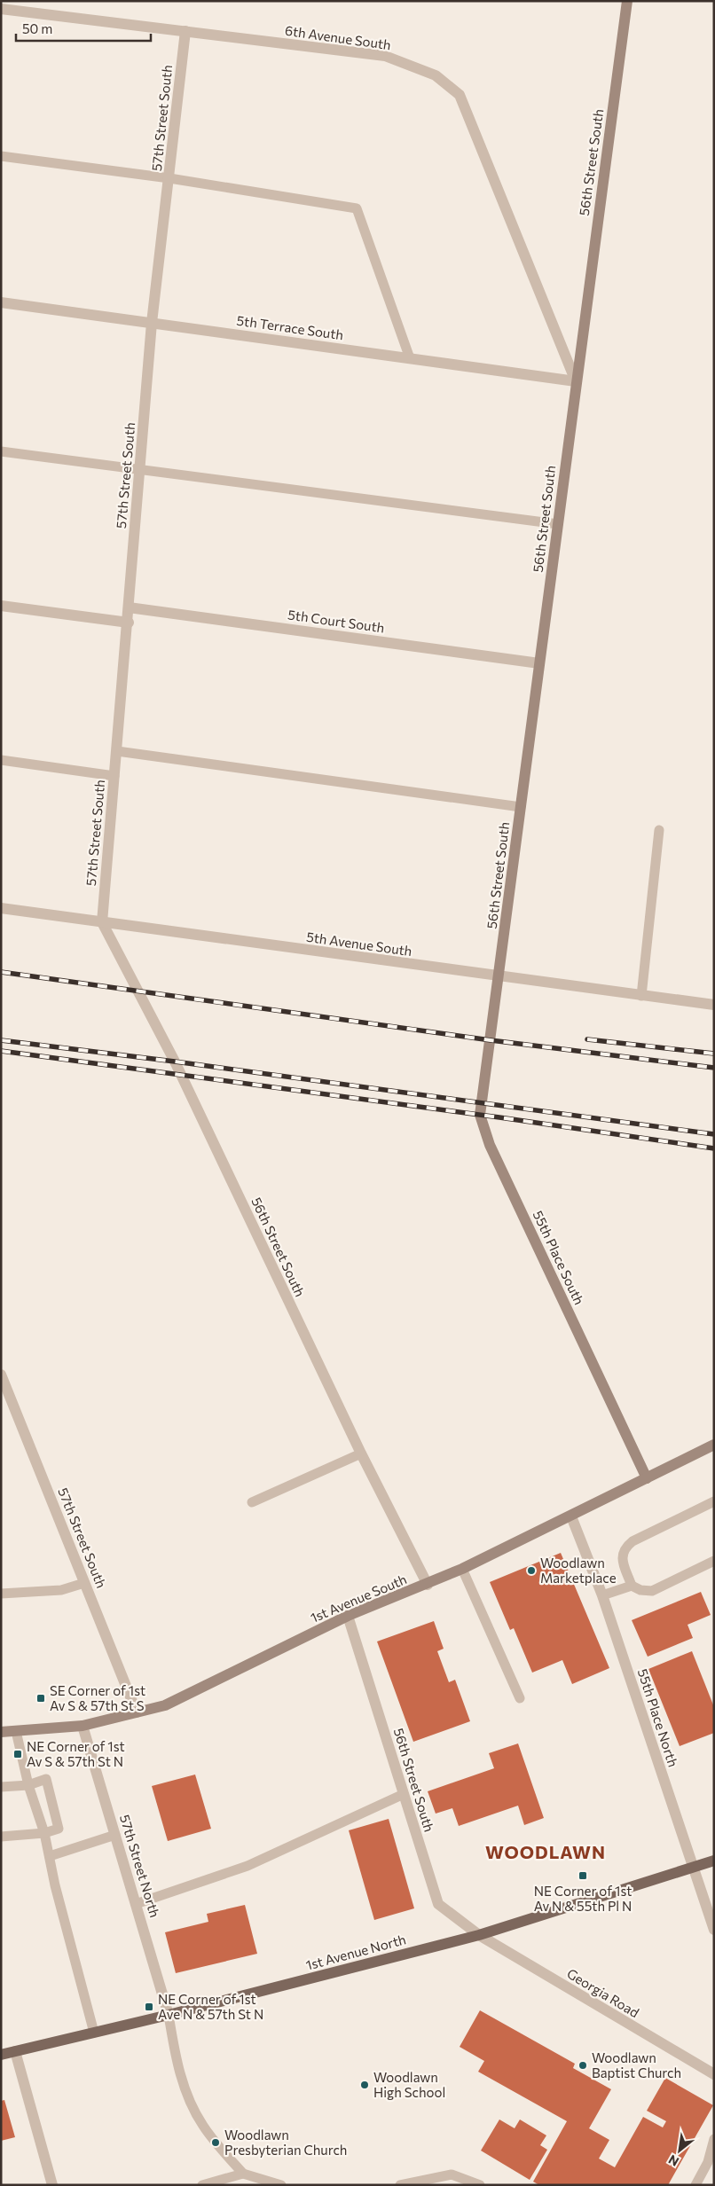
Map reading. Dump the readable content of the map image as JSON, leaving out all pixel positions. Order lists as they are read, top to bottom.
{
  "streets": {
    "main road": ["1st Avenue North"],
    "street": [
      "6th Avenue South",
      "57th Street South",
      "56th Street South",
      "5th Terrace South",
      "5th Court South",
      "5th Avenue South",
      "55th Place South",
      "1st Avenue South",
      "55th Place North",
      "57th Street North",
      "Georgia Road"
    ]
  },
  "crossings": [
    ["6th Avenue South", "57th Street South"],
    ["6th Avenue South", "56th Street South"],
    ["6th Avenue South", "5th Terrace South"],
    ["57th Street South", "56th Street South"],
    ["57th Street South", "5th Terrace South"],
    ["57th Street South", "5th Court South"],
    ["57th Street South", "5th Avenue South"],
    ["57th Street South", "1st Avenue South"],
    ["56th Street South", "5th Terrace South"],
    ["56th Street South", "5th Court South"],
    ["56th Street South", "5th Avenue South"],
    ["56th Street South", "55th Place South"],
    ["56th Street South", "1st Avenue South"],
    ["56th Street South", "1st Avenue North"],
    ["56th Street South", "Georgia Road"],
    ["55th Place South", "1st Avenue South"],
    ["1st Avenue South", "55th Place North"],
    ["1st Avenue South", "57th Street North"],
    ["55th Place North", "1st Avenue North"],
    ["57th Street North", "1st Avenue North"],
    ["1st Avenue North", "Georgia Road"]
  ],
  "districts": ["WOODLAWN"],
  "places": {
    "other": [
      "Woodlawn Marketplace",
      "Woodlawn Baptist Church",
      "Woodlawn High School",
      "Woodlawn Presbyterian Church"
    ],
    "transit": [
      "SE Corner of 1st Av S & 57th St S",
      "NE Corner of 1st Av S & 57th St N",
      "NE Corner of 1st Av N & 55th Pl N",
      "NE Corner of 1st Ave N & 57th St N"
    ]
  },
  "scale_bar": "50 m",
  "north": "bottom left"
}
